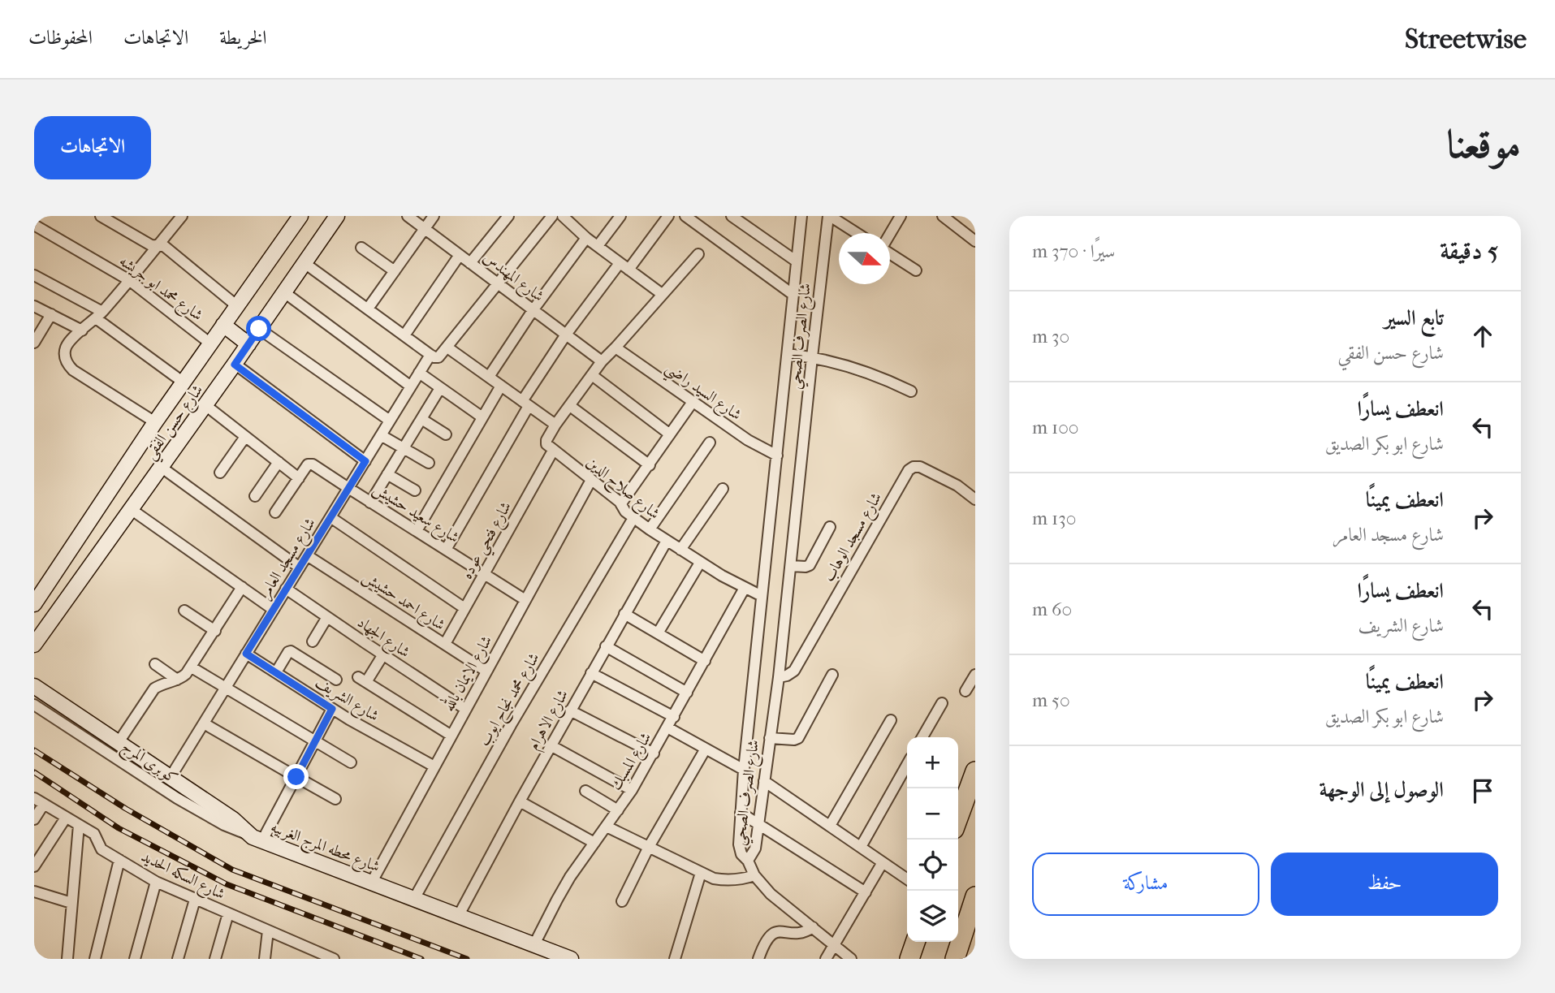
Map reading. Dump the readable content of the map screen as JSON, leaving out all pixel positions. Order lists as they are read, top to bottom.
{
  "streets": {
    "street": [
      "شارع المهندس",
      "شارع محمد ابو جريشه",
      "شارع الصرف الصحي",
      "شارع السيد راضي",
      "شارع حسن الفقي",
      "شارع صلاح الدين",
      "شارع سعيد حشيش",
      "شارع مسجد الوهاب",
      "شارع فتحي عوده",
      "شارع مسجد العامر",
      "شارع احمد حشيش",
      "شارع الجهاد",
      "شارع الايمان بالله",
      "شارع الشريف",
      "شارع محمد نجاح ايوب",
      "شارع الاهرام",
      "شارع المسبك",
      "كوبرى المرج",
      "شارع محطه المرج الغربيه",
      "شارع السكه الحديد"
    ]
  },
  "crossings": [
    ["شارع محمد ابو جريشه", "شارع حسن الفقي"],
    ["شارع الصرف الصحي", "شارع السيد راضي"],
    ["شارع الصرف الصحي", "شارع صلاح الدين"],
    ["شارع الصرف الصحي", "شارع مسجد الوهاب"],
    ["شارع صلاح الدين", "شارع فتحي عوده"],
    ["شارع صلاح الدين", "شارع الايمان بالله"],
    ["شارع صلاح الدين", "شارع محمد نجاح ايوب"],
    ["شارع صلاح الدين", "شارع الاهرام"],
    ["شارع صلاح الدين", "شارع المسبك"],
    ["شارع سعيد حشيش", "شارع فتحي عوده"],
    ["شارع سعيد حشيش", "شارع مسجد العامر"],
    ["شارع سعيد حشيش", "شارع الايمان بالله"],
    ["شارع فتحي عوده", "شارع احمد حشيش"],
    ["شارع مسجد العامر", "شارع احمد حشيش"],
    ["شارع مسجد العامر", "شارع الجهاد"],
    ["شارع مسجد العامر", "شارع الشريف"],
    ["شارع مسجد العامر", "شارع محطه المرج الغربيه"],
    ["شارع احمد حشيش", "شارع الايمان بالله"],
    ["شارع الجهاد", "شارع الايمان بالله"],
    ["شارع الايمان بالله", "شارع الشريف"],
    ["شارع الايمان بالله", "شارع محطه المرج الغربيه"],
    ["شارع محمد نجاح ايوب", "شارع محطه المرج الغربيه"],
    ["شارع الاهرام", "شارع محطه المرج الغربيه"],
    ["شارع المسبك", "شارع محطه المرج الغربيه"],
    ["كوبرى المرج", "شارع محطه المرج الغربيه"]
  ],
  "north": "right",
  "page": {
    "header": "Streetwise",
    "nav": ["الخريطة", "الاتجاهات", "المحفوظات"],
    "title": "موقعنا",
    "buttons": [
      "الاتجاهات",
      ["حفظ", "مشاركة"]
    ],
    "heading": ["5 دقيقة", "سيرًا · 370 m"],
    "list": [
      ["تابع السير", "شارع حسن الفقي", "30 m"],
      ["انعطف يسارًا", "شارع ابو بكر الصديق", "100 m"],
      ["انعطف يمينًا", "شارع مسجد العامر", "130 m"],
      ["انعطف يسارًا", "شارع الشريف", "60 m"],
      ["انعطف يمينًا", "شارع ابو بكر الصديق", "50 m"],
      "الوصول إلى الوجهة"
    ],
    "map_buttons": ["+", "−"]
  }
}
